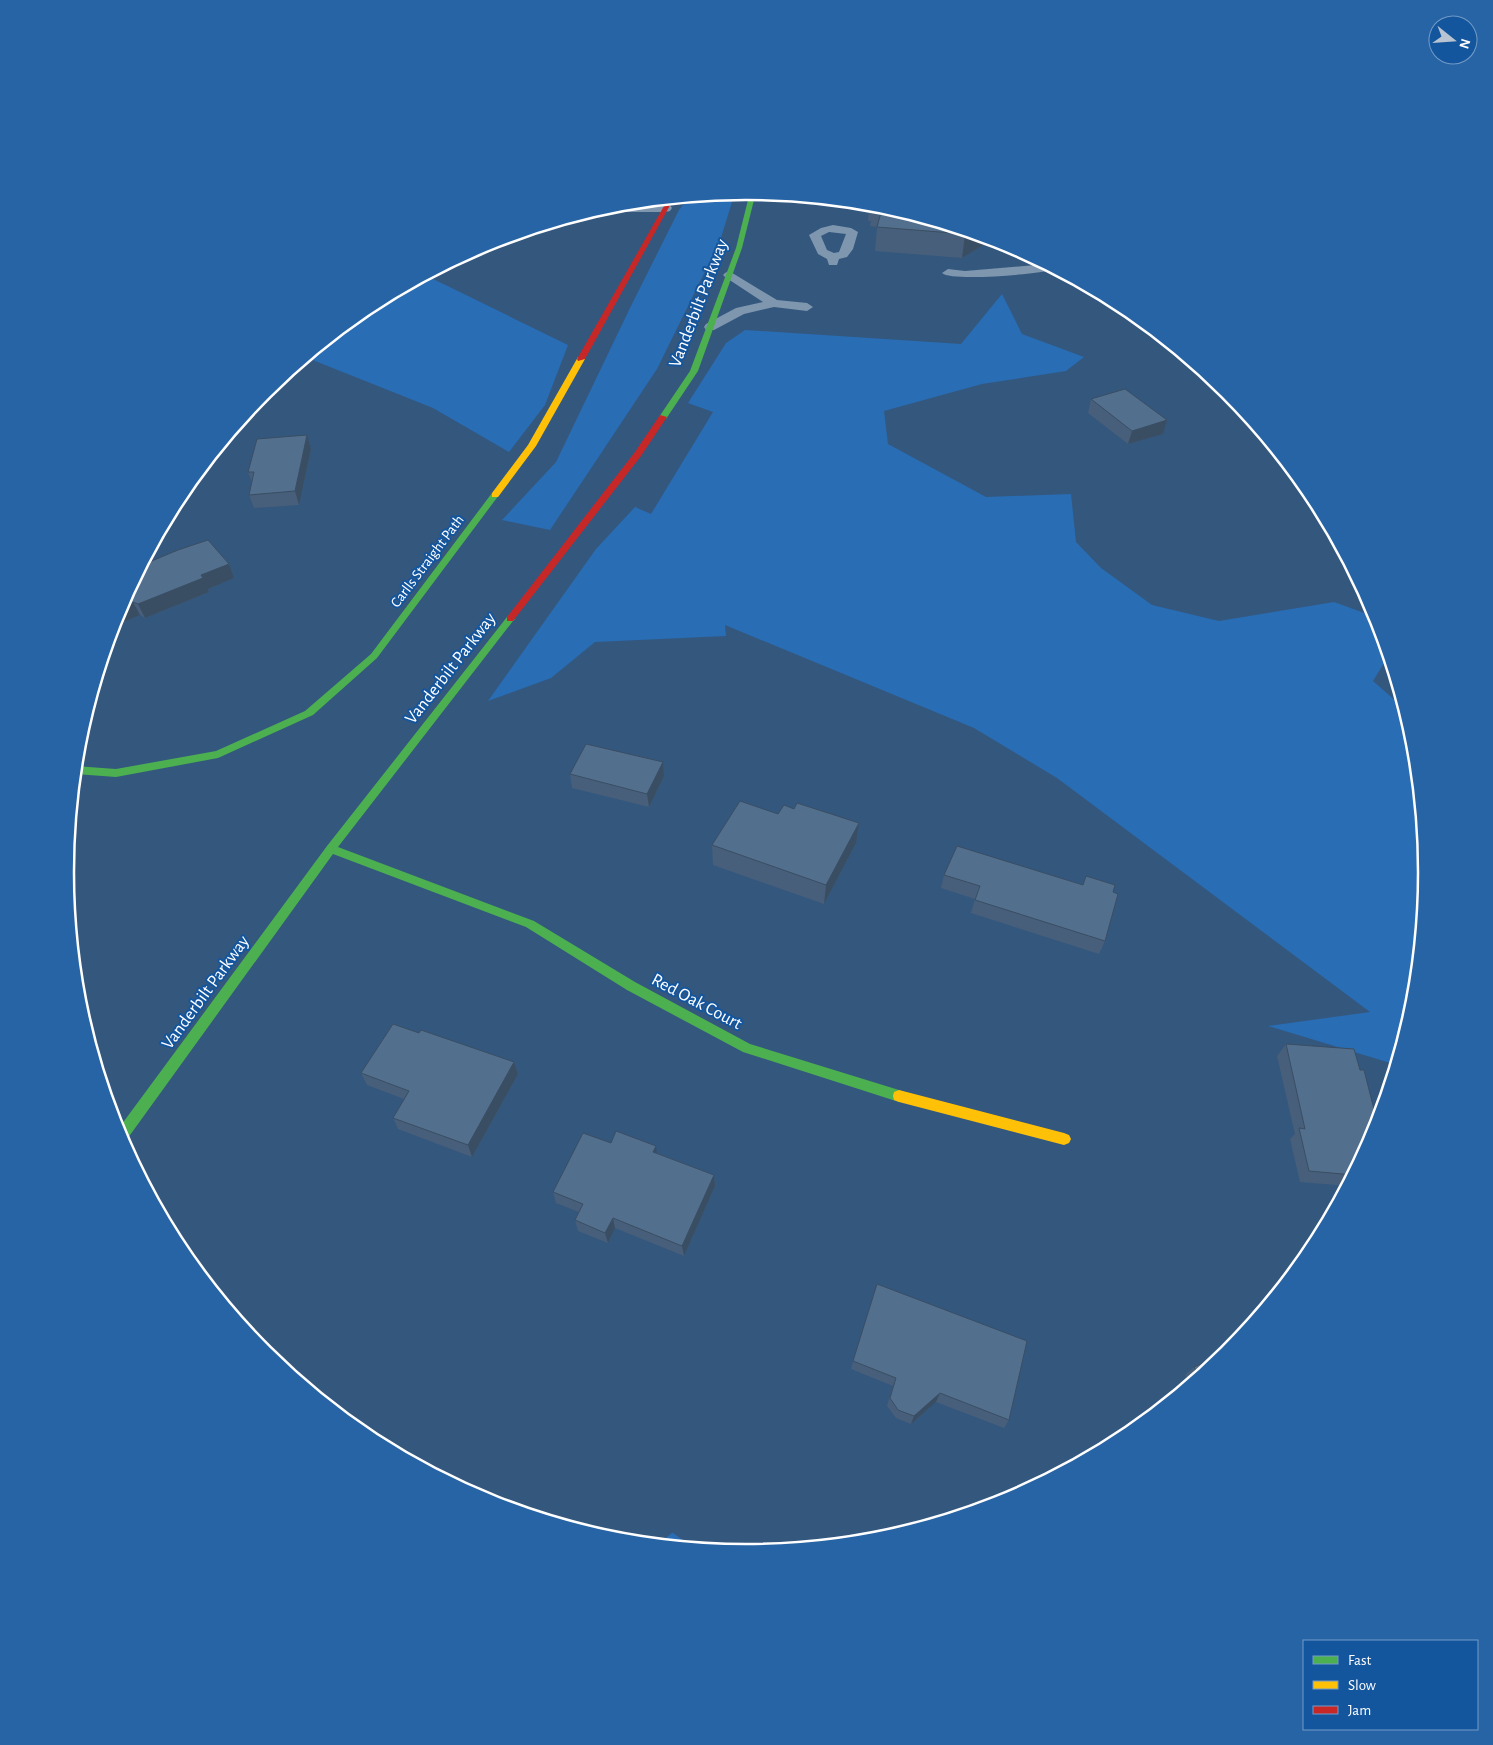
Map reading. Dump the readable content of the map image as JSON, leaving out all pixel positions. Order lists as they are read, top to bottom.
{
  "streets": {
    "street": ["Vanderbilt Parkway", "Carlls Straight Path", "Red Oak Court"]
  },
  "crossings": [
    ["Vanderbilt Parkway", "Red Oak Court"]
  ],
  "legend": ["Fast", "Slow", "Jam"],
  "north": "right"
}
